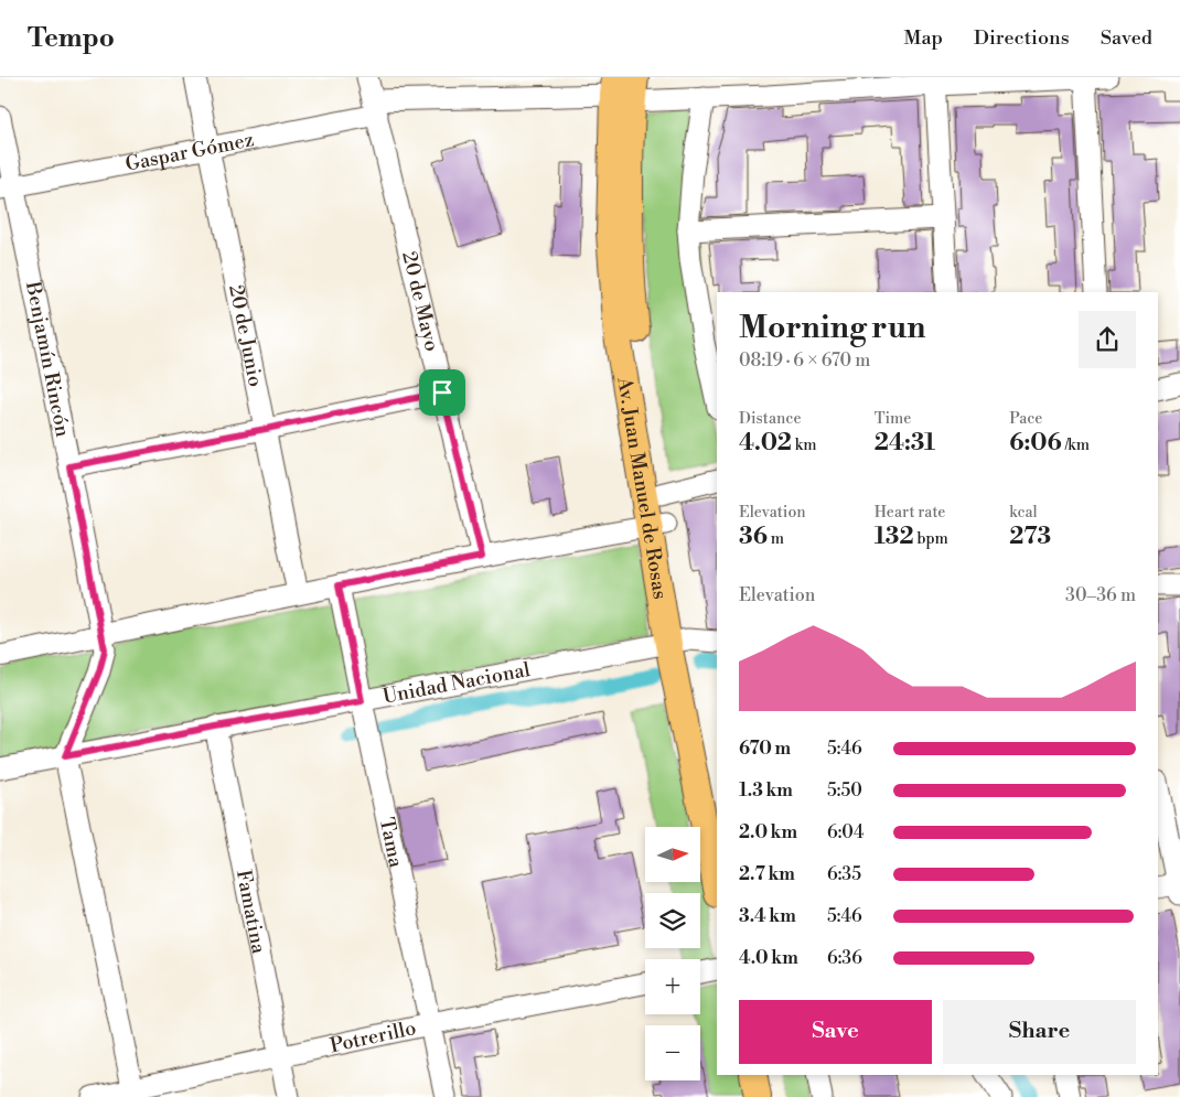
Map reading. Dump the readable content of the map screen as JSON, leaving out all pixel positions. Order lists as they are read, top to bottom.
{
  "streets": {
    "main road": ["Av. Juan Manuel de Rosas"],
    "street": [
      "Gaspar Gómez",
      "20 de Mayo",
      "20 de Junio",
      "Benjamín Rincón",
      "Unidad Nacional",
      "Tama",
      "Famatina",
      "Potrerillo"
    ]
  },
  "crossings": [
    ["Gaspar Gómez", "20 de Mayo"],
    ["Gaspar Gómez", "20 de Junio"],
    ["Gaspar Gómez", "Benjamín Rincón"],
    ["Gaspar Gómez", "Av. Juan Manuel de Rosas"],
    ["Benjamín Rincón", "Unidad Nacional"],
    ["Av. Juan Manuel de Rosas", "Unidad Nacional"],
    ["Unidad Nacional", "Tama"],
    ["Unidad Nacional", "Famatina"],
    ["Tama", "Potrerillo"],
    ["Famatina", "Potrerillo"]
  ],
  "north": "right",
  "page": {
    "header": "Tempo",
    "nav": ["Map", "Directions", "Saved"],
    "heading": ["Morning run", "08:19 · 6 × 670 m"],
    "stats": [
      ["Distance", "4.02 km"],
      ["Time", "24:31"],
      ["Pace", "6:06 /km"],
      ["Elevation", "36 m"],
      ["Heart rate", "132 bpm"],
      ["kcal", "273"]
    ],
    "chart": ["Elevation", "30–36 m"],
    "list": [
      {
        "name": "670 m",
        "note": "5:46"
      },
      {
        "name": "1.3 km",
        "note": "5:50"
      },
      {
        "name": "2.0 km",
        "note": "6:04"
      },
      {
        "name": "2.7 km",
        "note": "6:35"
      },
      {
        "name": "3.4 km",
        "note": "5:46"
      },
      {
        "name": "4.0 km",
        "note": "6:36"
      }
    ],
    "map_buttons": ["+", "−"],
    "buttons": ["Save", "Share"]
  }
}
